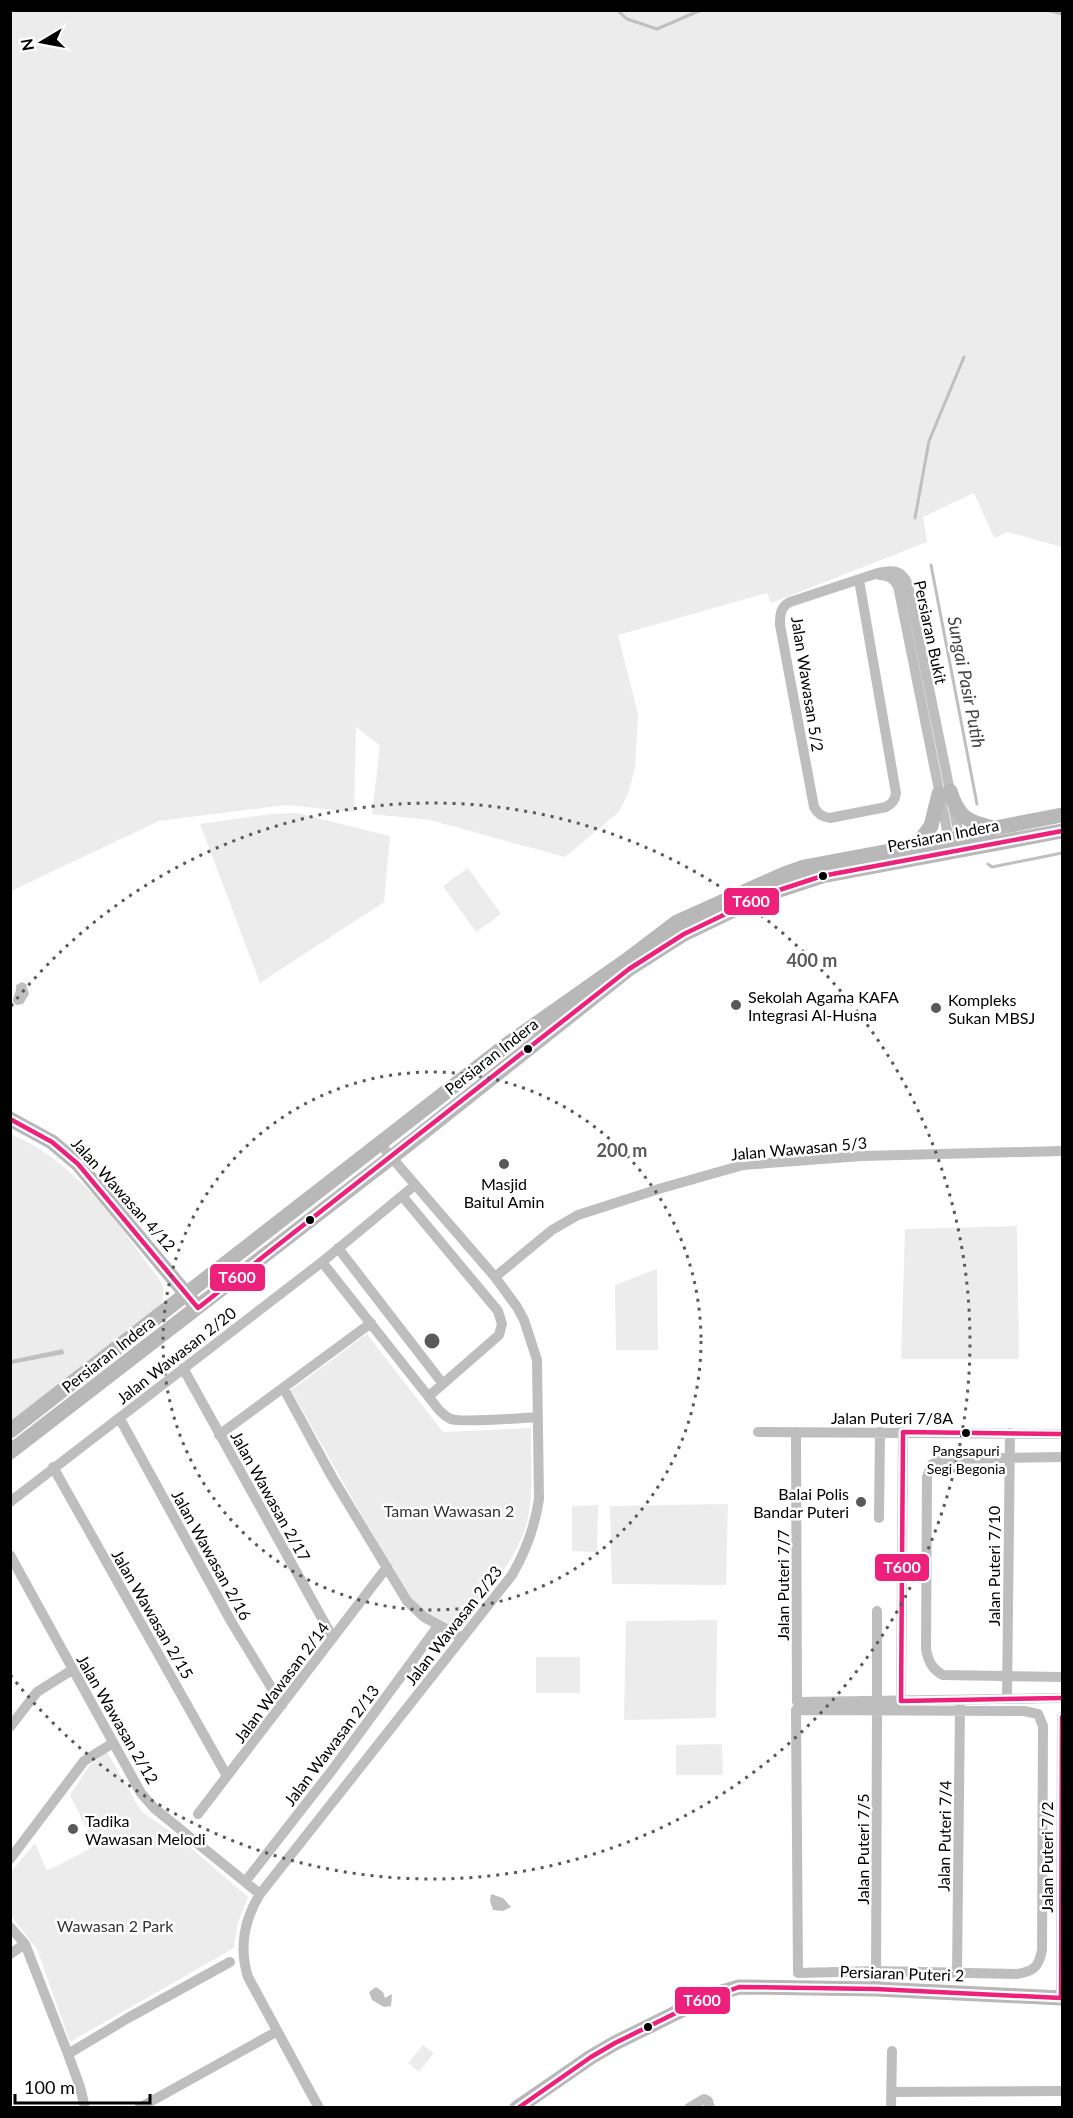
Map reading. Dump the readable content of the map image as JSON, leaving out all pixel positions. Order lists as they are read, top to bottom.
{
  "streets": {
    "main road": ["Persiaran Indera", "Jalan Wawasan 4/12", "Persiaran Puteri 2"],
    "street": [
      "Persiaran Bukit",
      "Jalan Wawasan 5/2",
      "Jalan Wawasan 5/3",
      "Jalan Wawasan 2/20",
      "Jalan Puteri 7/8A",
      "Jalan Wawasan 2/17",
      "Jalan Wawasan 2/16",
      "Jalan Puteri 7/10",
      "Jalan Puteri 7/7",
      "Jalan Wawasan 2/15",
      "Jalan Wawasan 2/23",
      "Jalan Wawasan 2/14",
      "Jalan Wawasan 2/12",
      "Jalan Wawasan 2/13",
      "Jalan Puteri 7/4",
      "Jalan Puteri 7/5",
      "Jalan Puteri 7/2"
    ]
  },
  "crossings": [
    ["Persiaran Bukit", "Jalan Wawasan 5/2"],
    ["Persiaran Bukit", "Persiaran Indera"],
    ["Persiaran Indera", "Jalan Wawasan 4/12"],
    ["Persiaran Indera", "Jalan Wawasan 2/23"],
    ["Jalan Wawasan 5/3", "Jalan Wawasan 2/23"],
    ["Jalan Wawasan 2/20", "Jalan Wawasan 2/17"],
    ["Jalan Wawasan 2/20", "Jalan Wawasan 2/16"],
    ["Jalan Wawasan 2/20", "Jalan Wawasan 2/15"],
    ["Jalan Wawasan 2/20", "Jalan Wawasan 2/23"],
    ["Jalan Puteri 7/8A", "Jalan Puteri 7/10"],
    ["Jalan Puteri 7/8A", "Jalan Puteri 7/7"],
    ["Jalan Wawasan 2/17", "Jalan Wawasan 2/14"],
    ["Jalan Wawasan 2/16", "Jalan Wawasan 2/14"],
    ["Jalan Puteri 7/7", "Jalan Puteri 7/5"],
    ["Jalan Wawasan 2/15", "Jalan Wawasan 2/14"],
    ["Jalan Wawasan 2/23", "Jalan Wawasan 2/12"],
    ["Jalan Wawasan 2/12", "Jalan Wawasan 2/13"],
    ["Jalan Puteri 7/5", "Persiaran Puteri 2"],
    ["Jalan Puteri 7/2", "Persiaran Puteri 2"]
  ],
  "water": ["Sungai Pasir Putih"],
  "parks": ["Taman Wawasan 2", "Wawasan 2 Park"],
  "places": [
    "Sekolah Agama KAFA Integrasi Al-Husna",
    "Kompleks Sukan MBSJ",
    "Masjid Baitul Amin",
    "Pangsapuri Segi Begonia",
    "Balai Polis Bandar Puteri",
    "Tadika Wawasan Melodi"
  ],
  "lines": ["transit line T600"],
  "scale_bar": "100 m",
  "north": "left",
  "rings": ["400 m", "200 m"]
}
